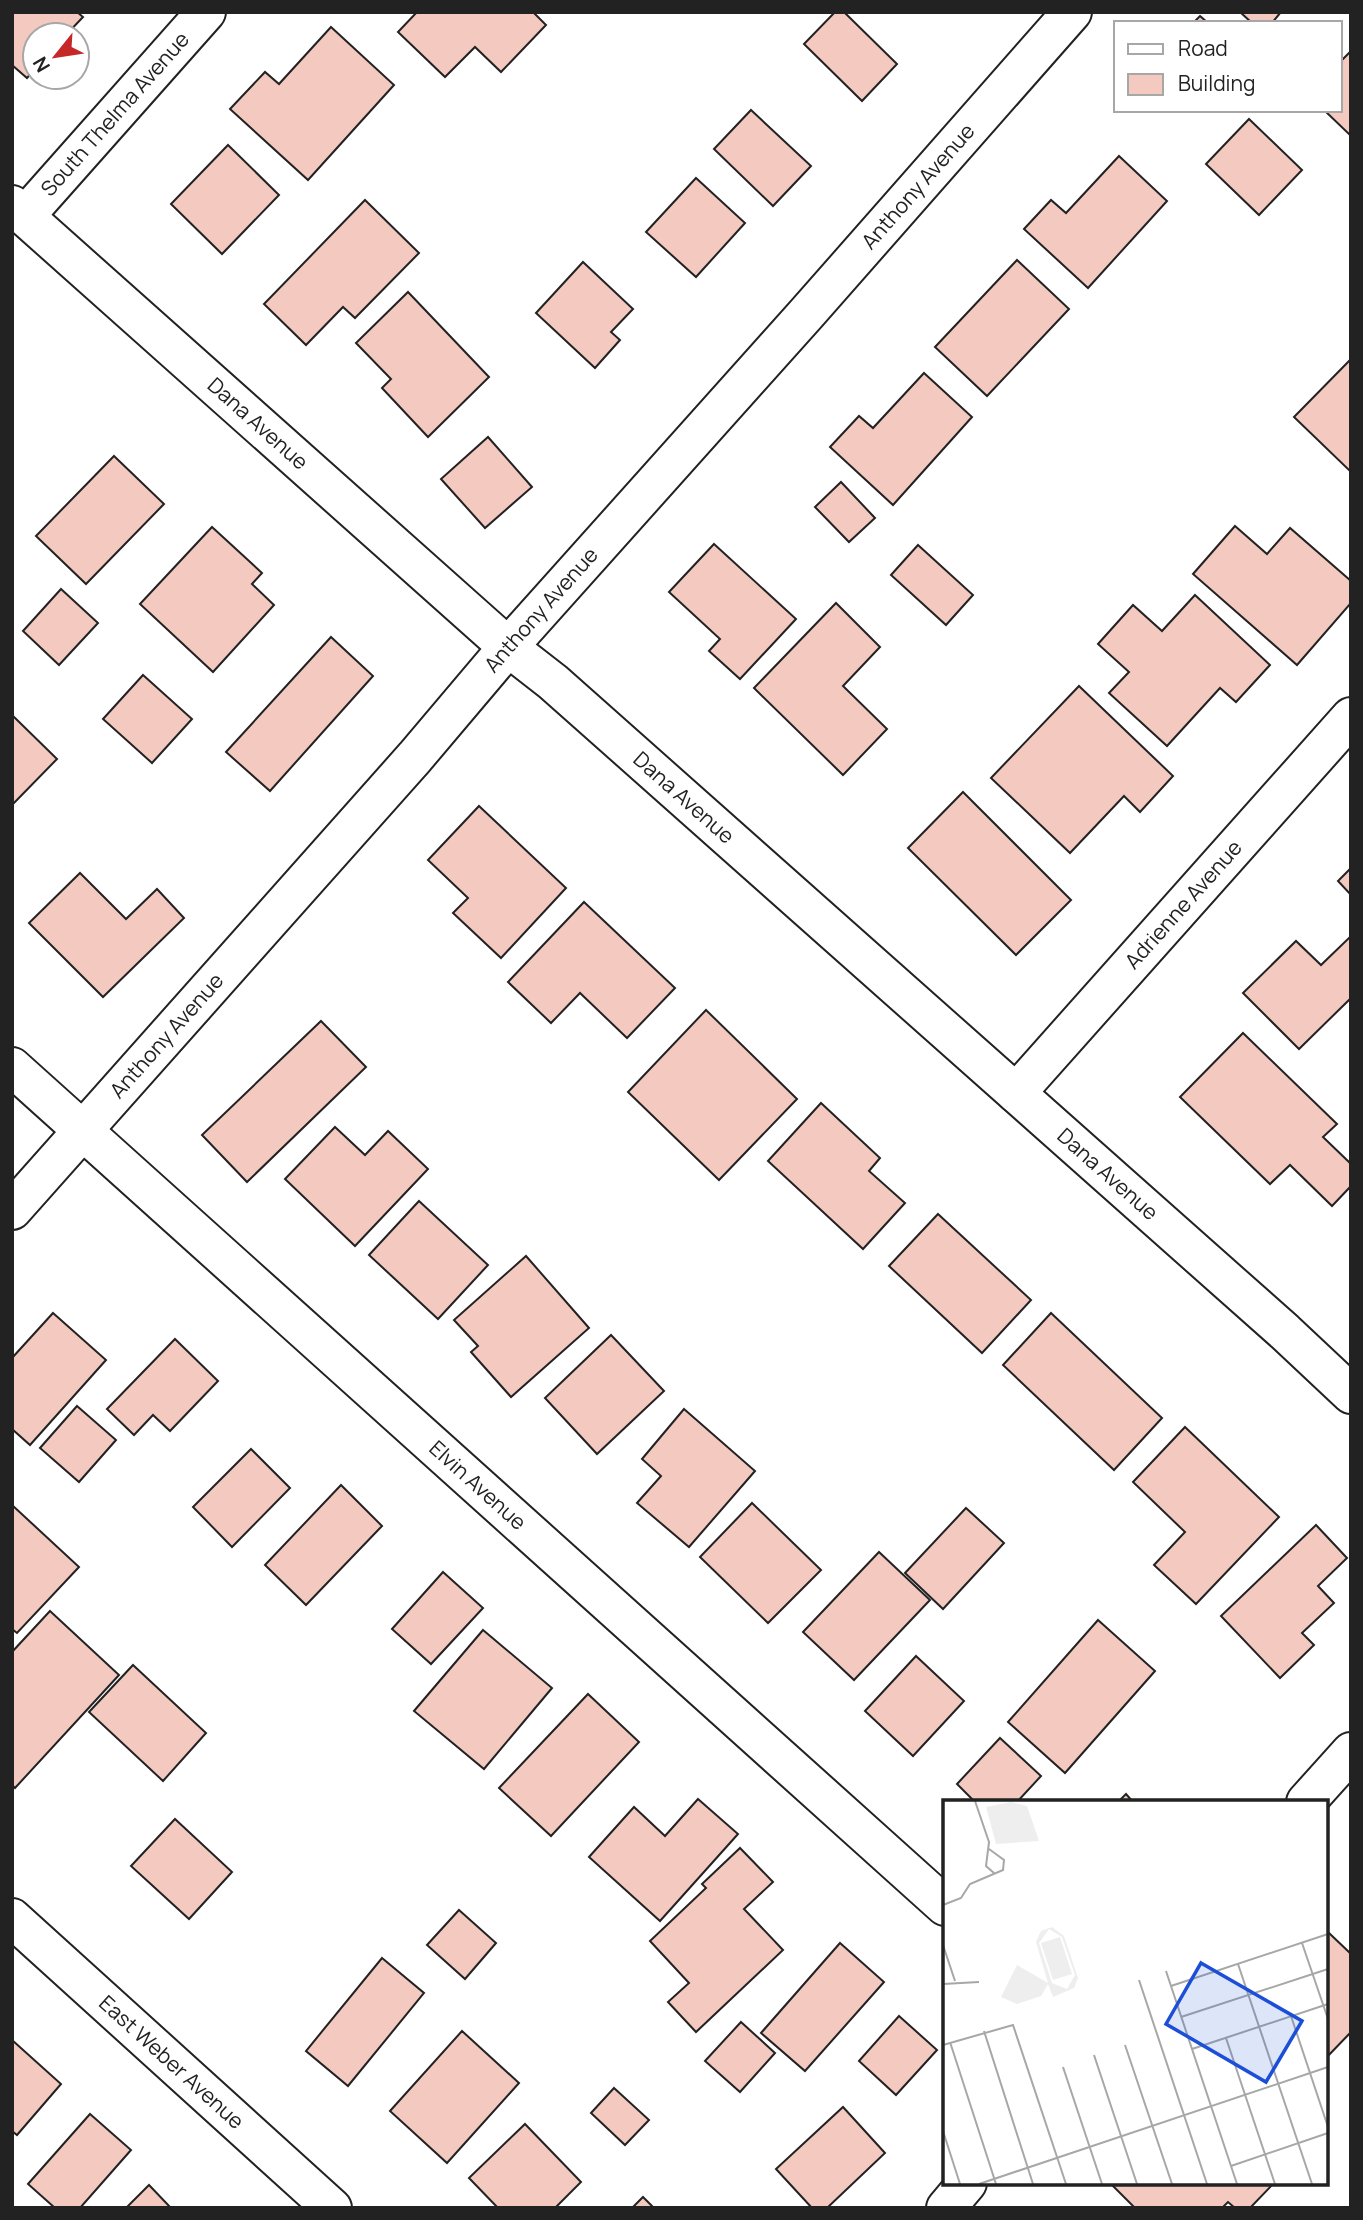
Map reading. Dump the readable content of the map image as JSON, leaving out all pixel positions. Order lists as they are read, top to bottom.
{
  "streets": {
    "street": [
      "South Thelma Avenue",
      "Anthony Avenue",
      "Dana Avenue",
      "Adrienne Avenue",
      "Elvin Avenue",
      "East Weber Avenue"
    ]
  },
  "crossings": [
    ["South Thelma Avenue", "Dana Avenue"],
    ["Anthony Avenue", "Dana Avenue"],
    ["Anthony Avenue", "Elvin Avenue"],
    ["Dana Avenue", "Adrienne Avenue"]
  ],
  "legend": ["Road", "Building"],
  "north": "bottom left"
}
